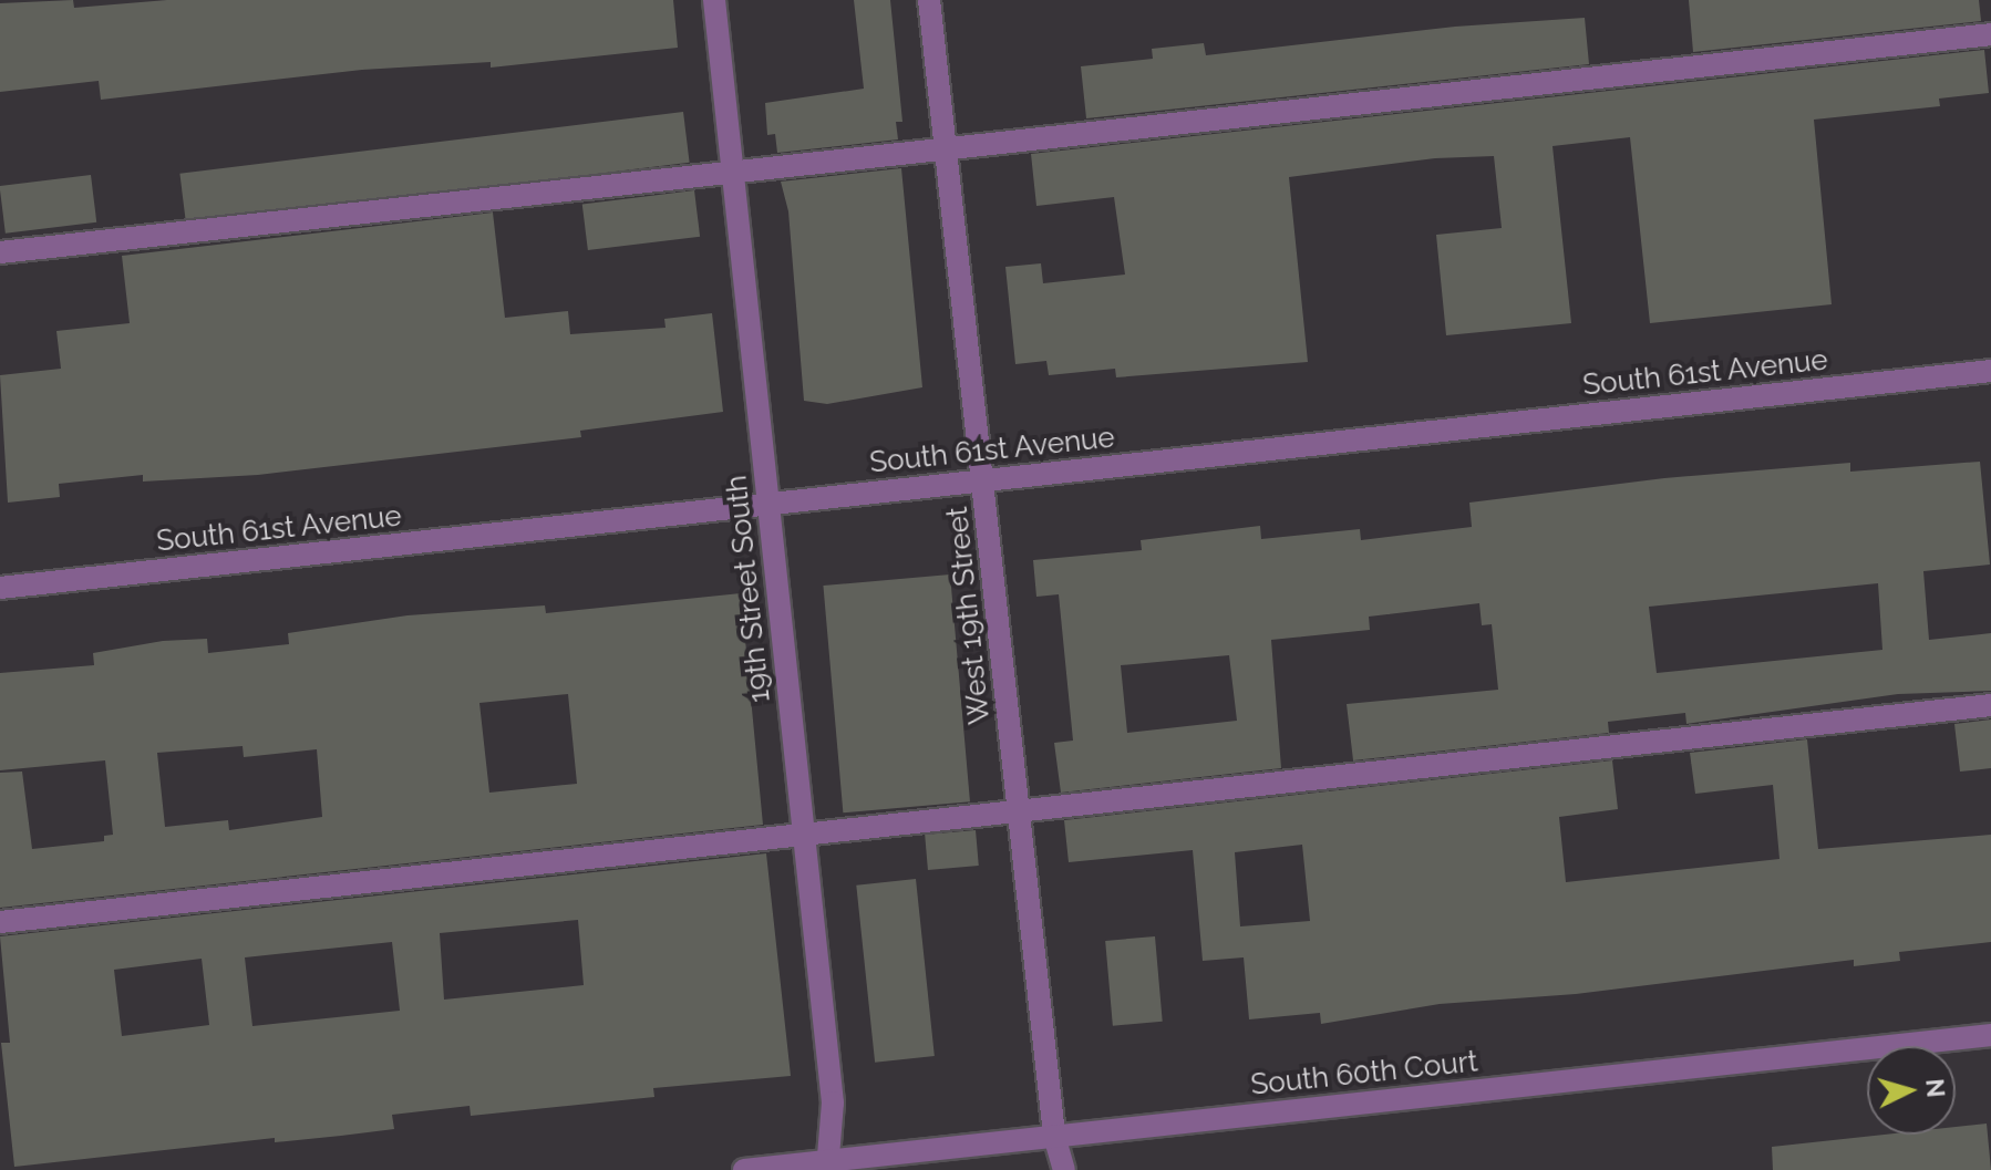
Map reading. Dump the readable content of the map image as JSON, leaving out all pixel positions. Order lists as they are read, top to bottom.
{
  "streets": {
    "street": [
      "South 61st Avenue",
      "19th Street South",
      "West 19th Street",
      "South 60th Court"
    ]
  },
  "crossings": [
    ["South 61st Avenue", "19th Street South"],
    ["South 61st Avenue", "West 19th Street"],
    ["19th Street South", "South 60th Court"],
    ["West 19th Street", "South 60th Court"]
  ],
  "north": "right"
}
